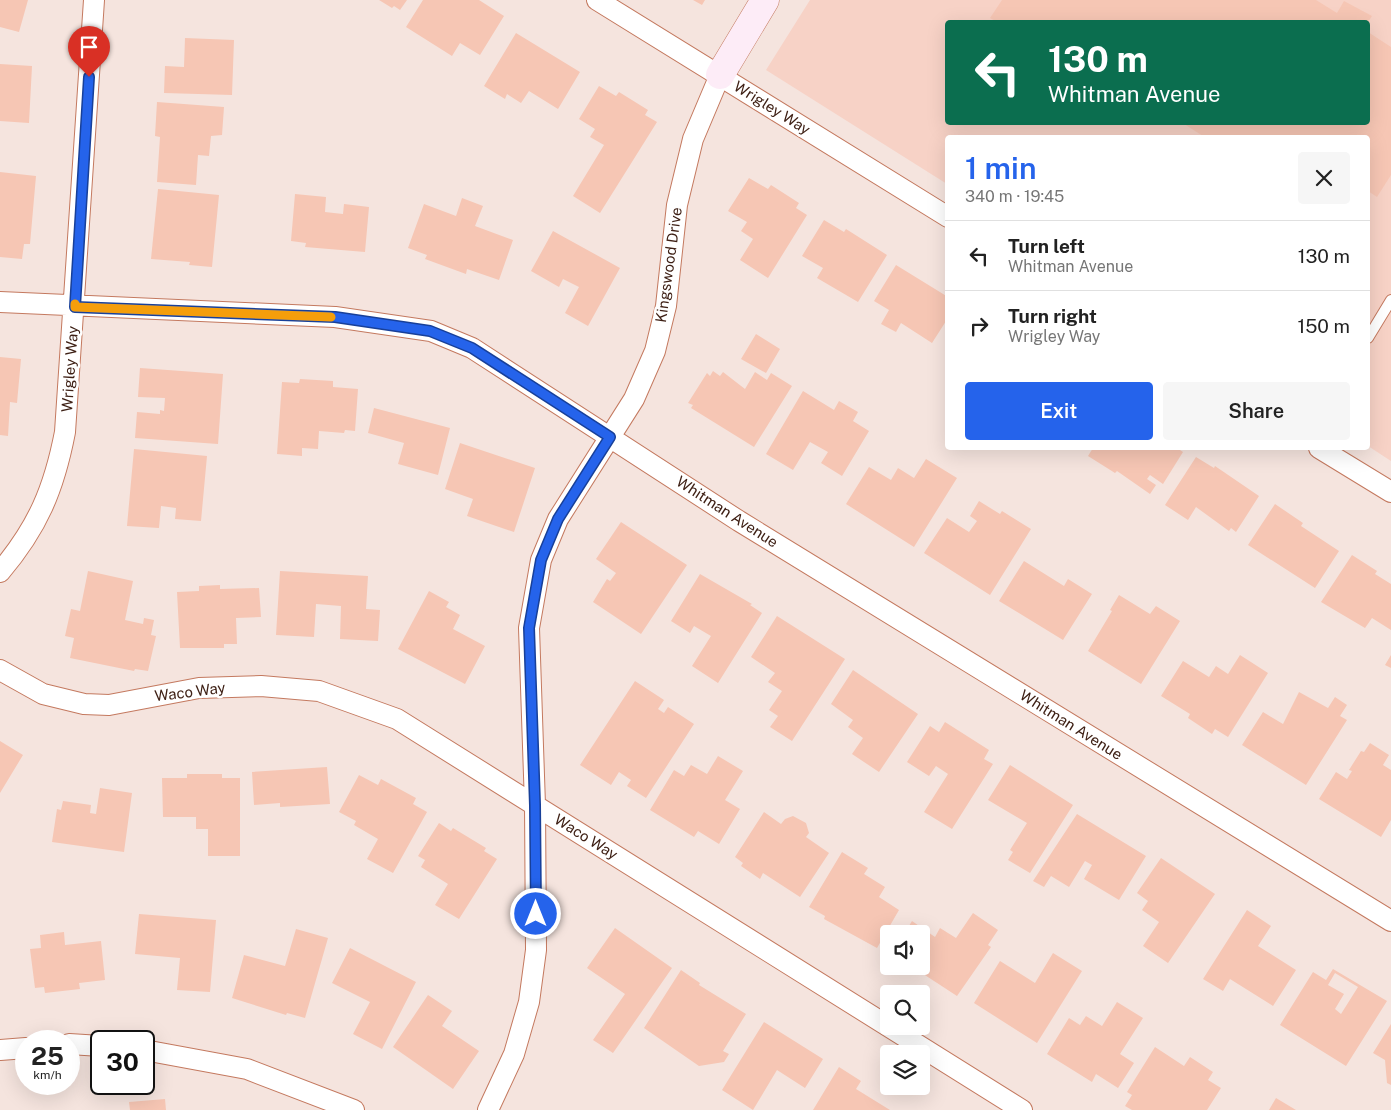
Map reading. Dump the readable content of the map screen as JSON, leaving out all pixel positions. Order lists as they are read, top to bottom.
{
  "streets": {
    "street": [
      "Wrigley Way",
      "Kingswood Drive",
      "Whitman Avenue",
      "Waco Way"
    ]
  },
  "crossings": [
    ["Wrigley Way", "Kingswood Drive"],
    ["Wrigley Way", "Whitman Avenue"],
    ["Kingswood Drive", "Whitman Avenue"],
    ["Kingswood Drive", "Waco Way"]
  ],
  "page": {
    "turn": ["130 m", "Whitman Avenue"],
    "heading": ["1 min", "340 m · 19:45"],
    "list": [
      {
        "name": "Turn left",
        "note": "Whitman Avenue",
        "value": "130 m"
      },
      {
        "name": "Turn right",
        "note": "Wrigley Way",
        "value": "150 m"
      }
    ],
    "buttons": ["Exit", "Share"],
    "speed": "25 km/h",
    "limit": "30"
  }
}
